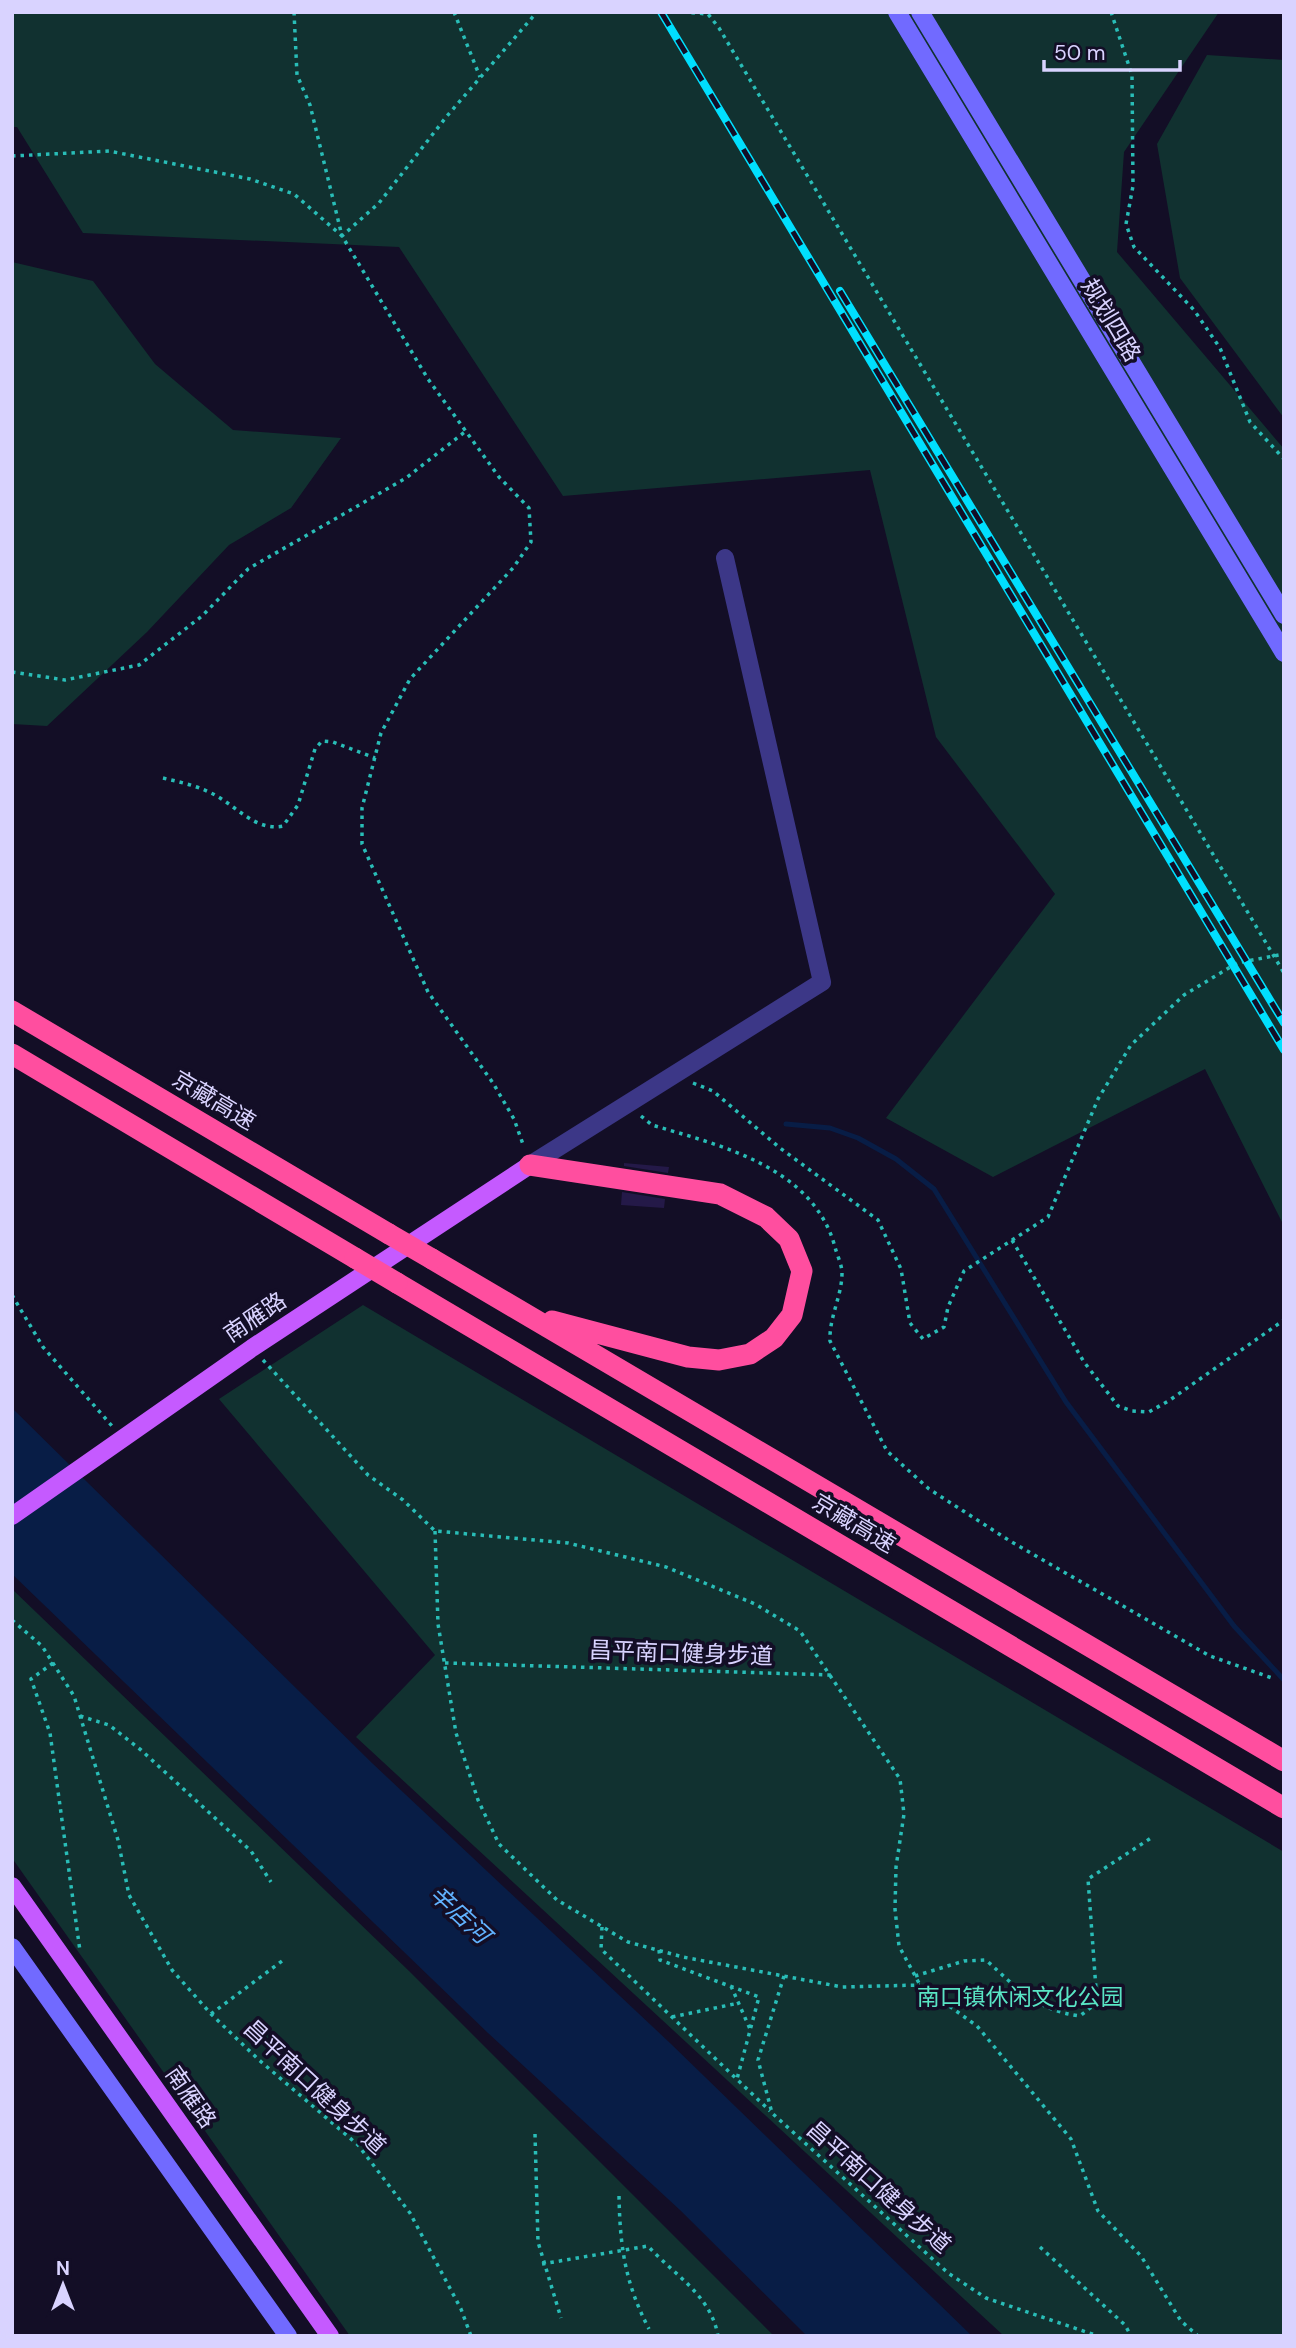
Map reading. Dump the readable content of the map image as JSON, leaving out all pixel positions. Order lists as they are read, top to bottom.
{
  "streets": {
    "highway": ["京藏高速"],
    "main road": ["规划四路", "南雁路"],
    "path": ["昌平南口健身步道"]
  },
  "water": ["辛店河"],
  "parks": ["南口镇休闲文化公园"],
  "scale_bar": "50 m",
  "north": "top"
}
